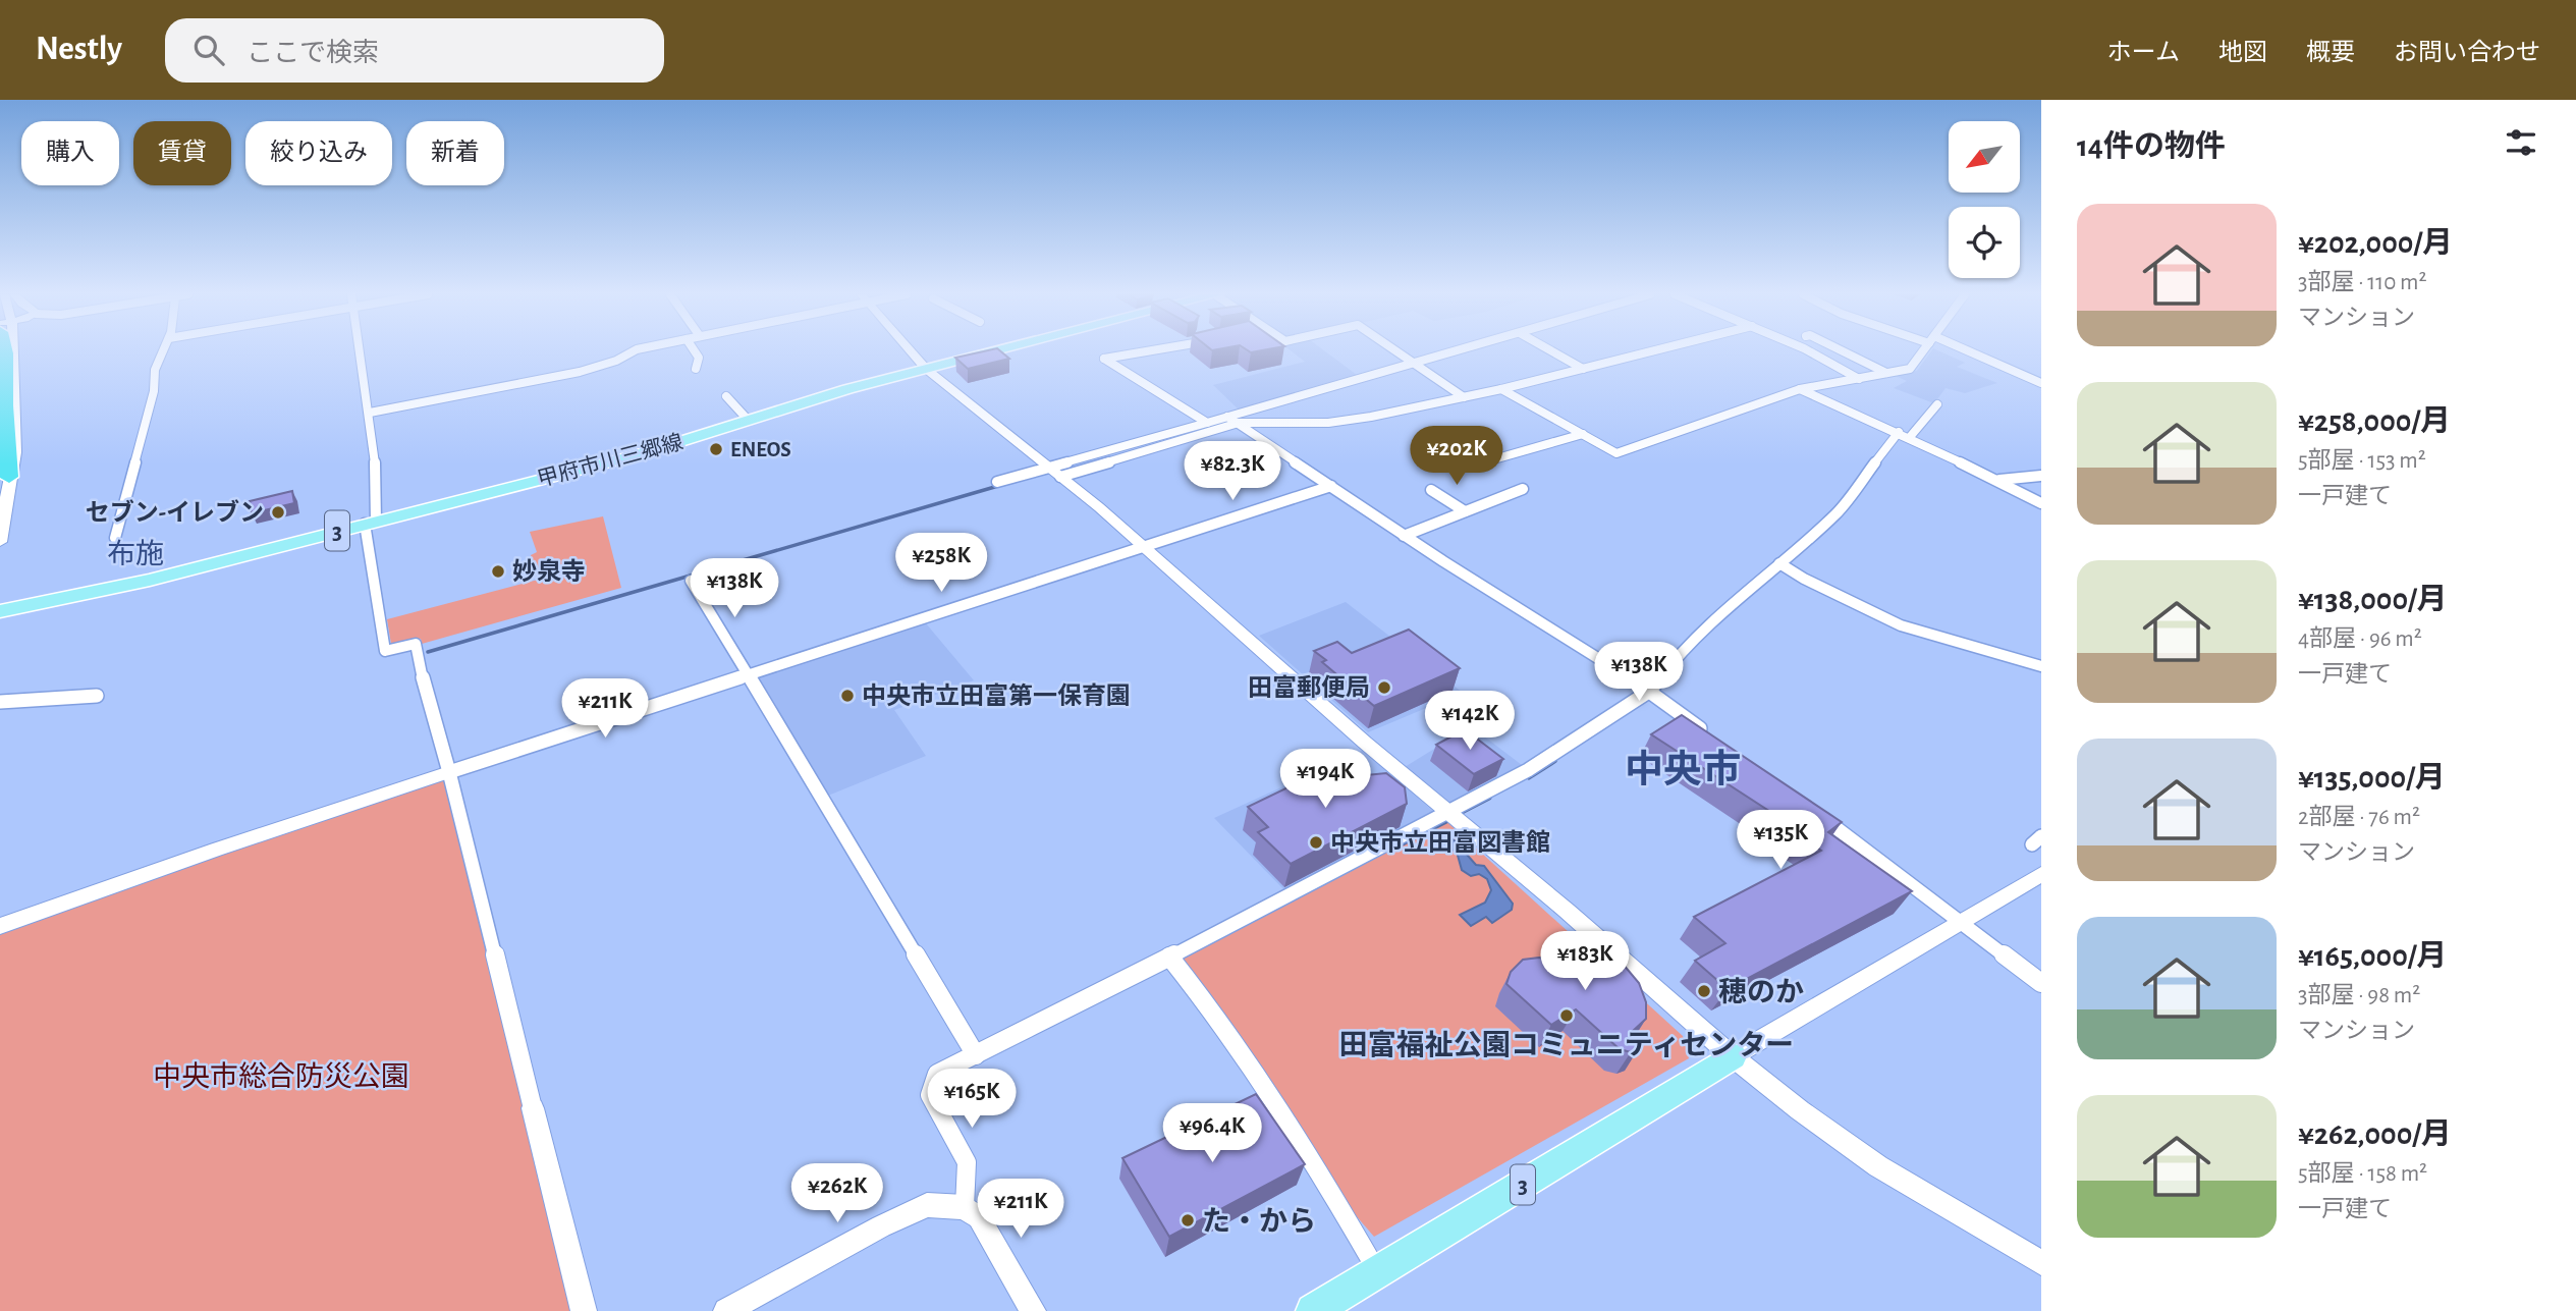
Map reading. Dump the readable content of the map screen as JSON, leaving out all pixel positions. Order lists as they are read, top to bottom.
{
  "streets": {
    "main road": ["甲府市川三郷線", "3"]
  },
  "districts": ["布施", "中央市"],
  "parks": ["中央市総合防災公園"],
  "places": [
    "ENEOS",
    "セブン-イレブン",
    "妙泉寺",
    "田富郵便局",
    "中央市立田富第一保育園",
    "中央市立田富図書館",
    "穂のか",
    "田富福祉公園コミュニティセンター",
    "た・から"
  ],
  "north": "bottom left",
  "page": {
    "header": "Nestly",
    "search": "ここで検索",
    "nav": [
      "ホーム",
      "地図",
      "概要",
      "お問い合わせ"
    ],
    "heading": "14件の物件",
    "chip": [
      "購入",
      "賃貸",
      "絞り込み",
      "新着"
    ],
    "list": [
      {
        "name": "¥202,000/月",
        "note": "3部屋 · 110 m² · マンション"
      },
      {
        "name": "¥258,000/月",
        "note": "5部屋 · 153 m² · 一戸建て"
      },
      {
        "name": "¥138,000/月",
        "note": "4部屋 · 96 m² · 一戸建て"
      },
      {
        "name": "¥135,000/月",
        "note": "2部屋 · 76 m² · マンション"
      },
      {
        "name": "¥165,000/月",
        "note": "3部屋 · 98 m² · マンション"
      },
      {
        "name": "¥262,000/月",
        "note": "5部屋 · 158 m² · 一戸建て"
      }
    ],
    "price": [
      "¥202K",
      "¥82.3K",
      "¥258K",
      "¥138K",
      "¥138K",
      "¥211K",
      "¥142K",
      "¥194K",
      "¥135K",
      "¥183K",
      "¥165K",
      "¥96.4K",
      "¥262K",
      "¥211K"
    ]
  }
}
